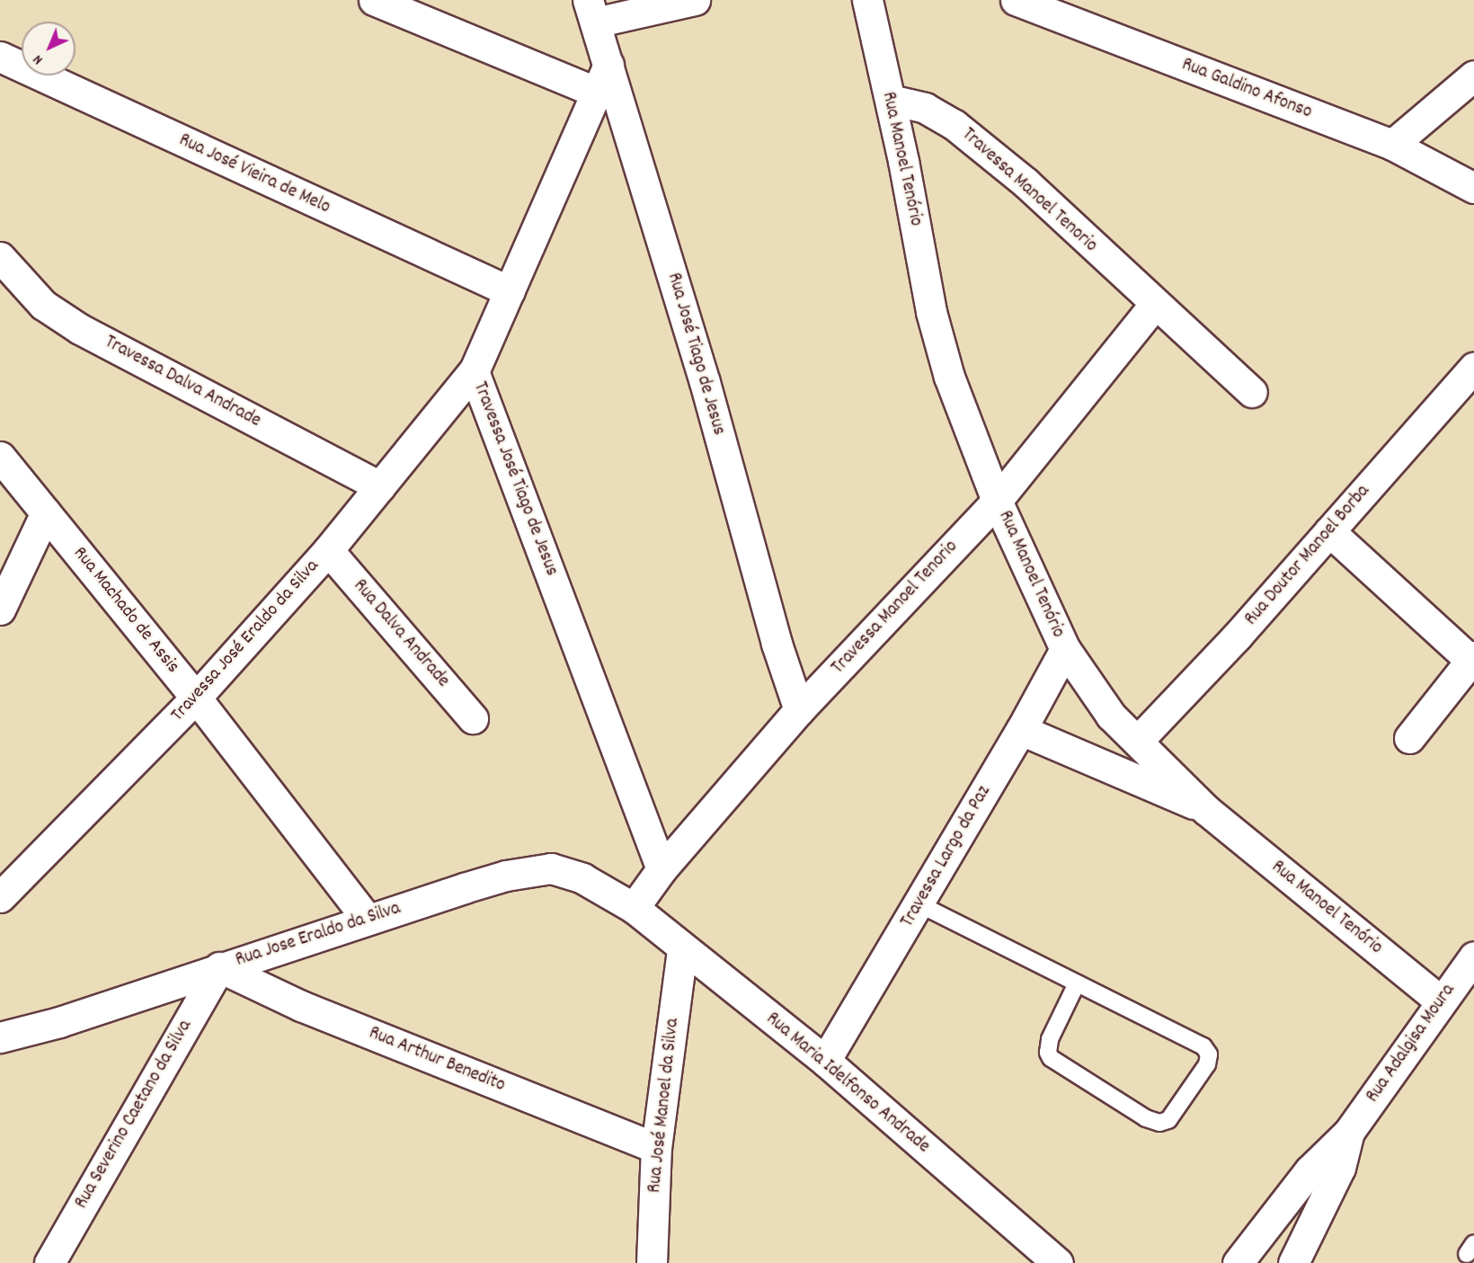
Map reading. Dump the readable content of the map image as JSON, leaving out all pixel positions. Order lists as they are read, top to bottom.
{
  "streets": {
    "street": [
      "Rua Galdino Afonso",
      "Rua Manoel Tenório",
      "Rua José Vieira de Melo",
      "Travessa Manoel Tenorio",
      "Rua José Tiago de Jesus",
      "Travessa Dalva Andrade",
      "Travessa José Tiago de Jesus",
      "Rua Doutor Manoel Borba",
      "Rua Machado de Assis",
      "Rua Dalva Andrade",
      "Travessa José Eraldo da Silva",
      "Travessa Largo da Paz",
      "Rua Jose Eraldo da Silva",
      "Rua Adalgisa Moura",
      "Rua Arthur Benedito",
      "Rua Maria Idelfonso Andrade",
      "Rua José Manoel da Silva",
      "Rua Severino Caetano da Silva"
    ]
  },
  "crossings": [
    ["Rua Manoel Tenório", "Travessa Manoel Tenorio"],
    ["Rua Manoel Tenório", "Rua Doutor Manoel Borba"],
    ["Rua Manoel Tenório", "Travessa Largo da Paz"],
    ["Rua Manoel Tenório", "Rua Adalgisa Moura"],
    ["Rua José Vieira de Melo", "Travessa José Tiago de Jesus"],
    ["Travessa Manoel Tenorio", "Rua José Tiago de Jesus"],
    ["Travessa Manoel Tenorio", "Travessa José Tiago de Jesus"],
    ["Travessa Manoel Tenorio", "Rua Jose Eraldo da Silva"],
    ["Travessa Manoel Tenorio", "Rua Maria Idelfonso Andrade"],
    ["Rua José Tiago de Jesus", "Travessa José Tiago de Jesus"],
    ["Travessa Dalva Andrade", "Travessa José Eraldo da Silva"],
    ["Travessa José Tiago de Jesus", "Travessa José Eraldo da Silva"],
    ["Rua Machado de Assis", "Travessa José Eraldo da Silva"],
    ["Rua Machado de Assis", "Rua Jose Eraldo da Silva"],
    ["Rua Dalva Andrade", "Travessa José Eraldo da Silva"],
    ["Travessa Largo da Paz", "Rua Maria Idelfonso Andrade"],
    ["Rua Jose Eraldo da Silva", "Rua Arthur Benedito"],
    ["Rua Jose Eraldo da Silva", "Rua Maria Idelfonso Andrade"],
    ["Rua Jose Eraldo da Silva", "Rua Severino Caetano da Silva"],
    ["Rua Arthur Benedito", "Rua José Manoel da Silva"],
    ["Rua Arthur Benedito", "Rua Severino Caetano da Silva"],
    ["Rua Maria Idelfonso Andrade", "Rua José Manoel da Silva"]
  ],
  "north": "bottom left"
}
